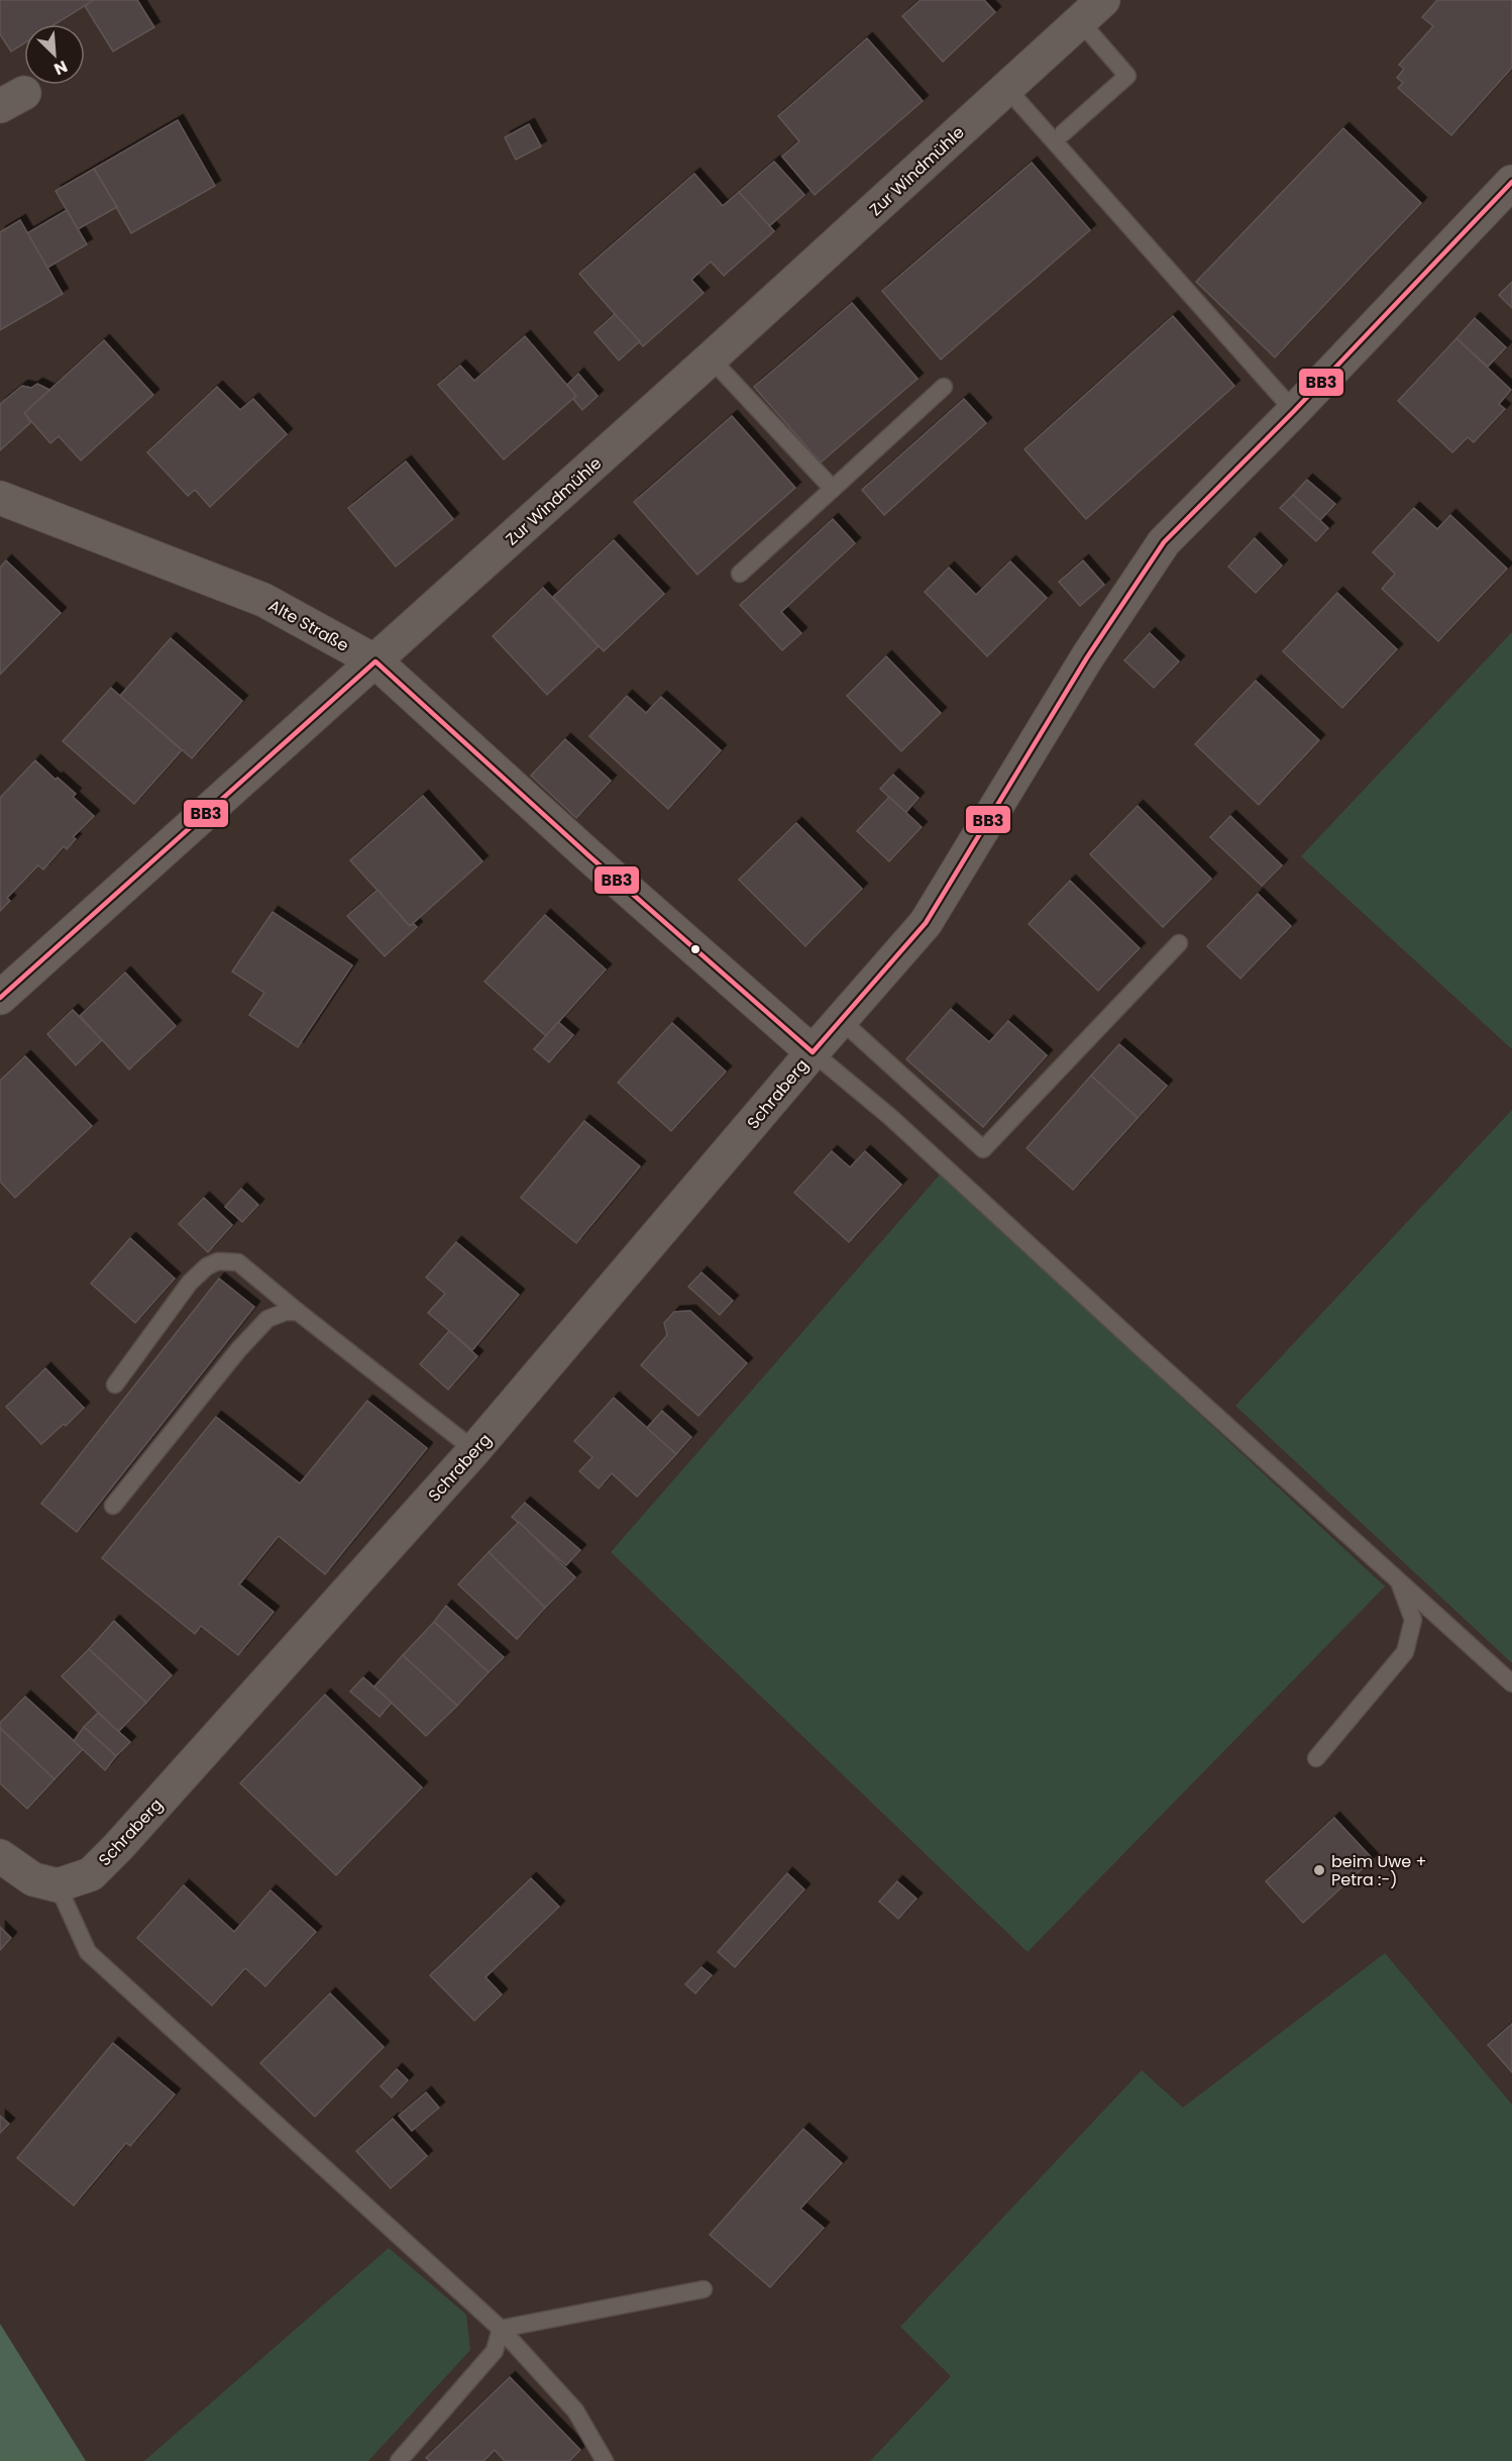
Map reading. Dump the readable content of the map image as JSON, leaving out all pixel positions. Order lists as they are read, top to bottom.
{
  "streets": {
    "street": ["Zur Windmühle", "Alte Straße", "Schraberg"]
  },
  "crossings": [
    ["Zur Windmühle", "Alte Straße"],
    ["Alte Straße", "Schraberg"]
  ],
  "places": ["beim Uwe + Petra :-)"],
  "lines": ["transit line BB3"],
  "north": "bottom right"
}
